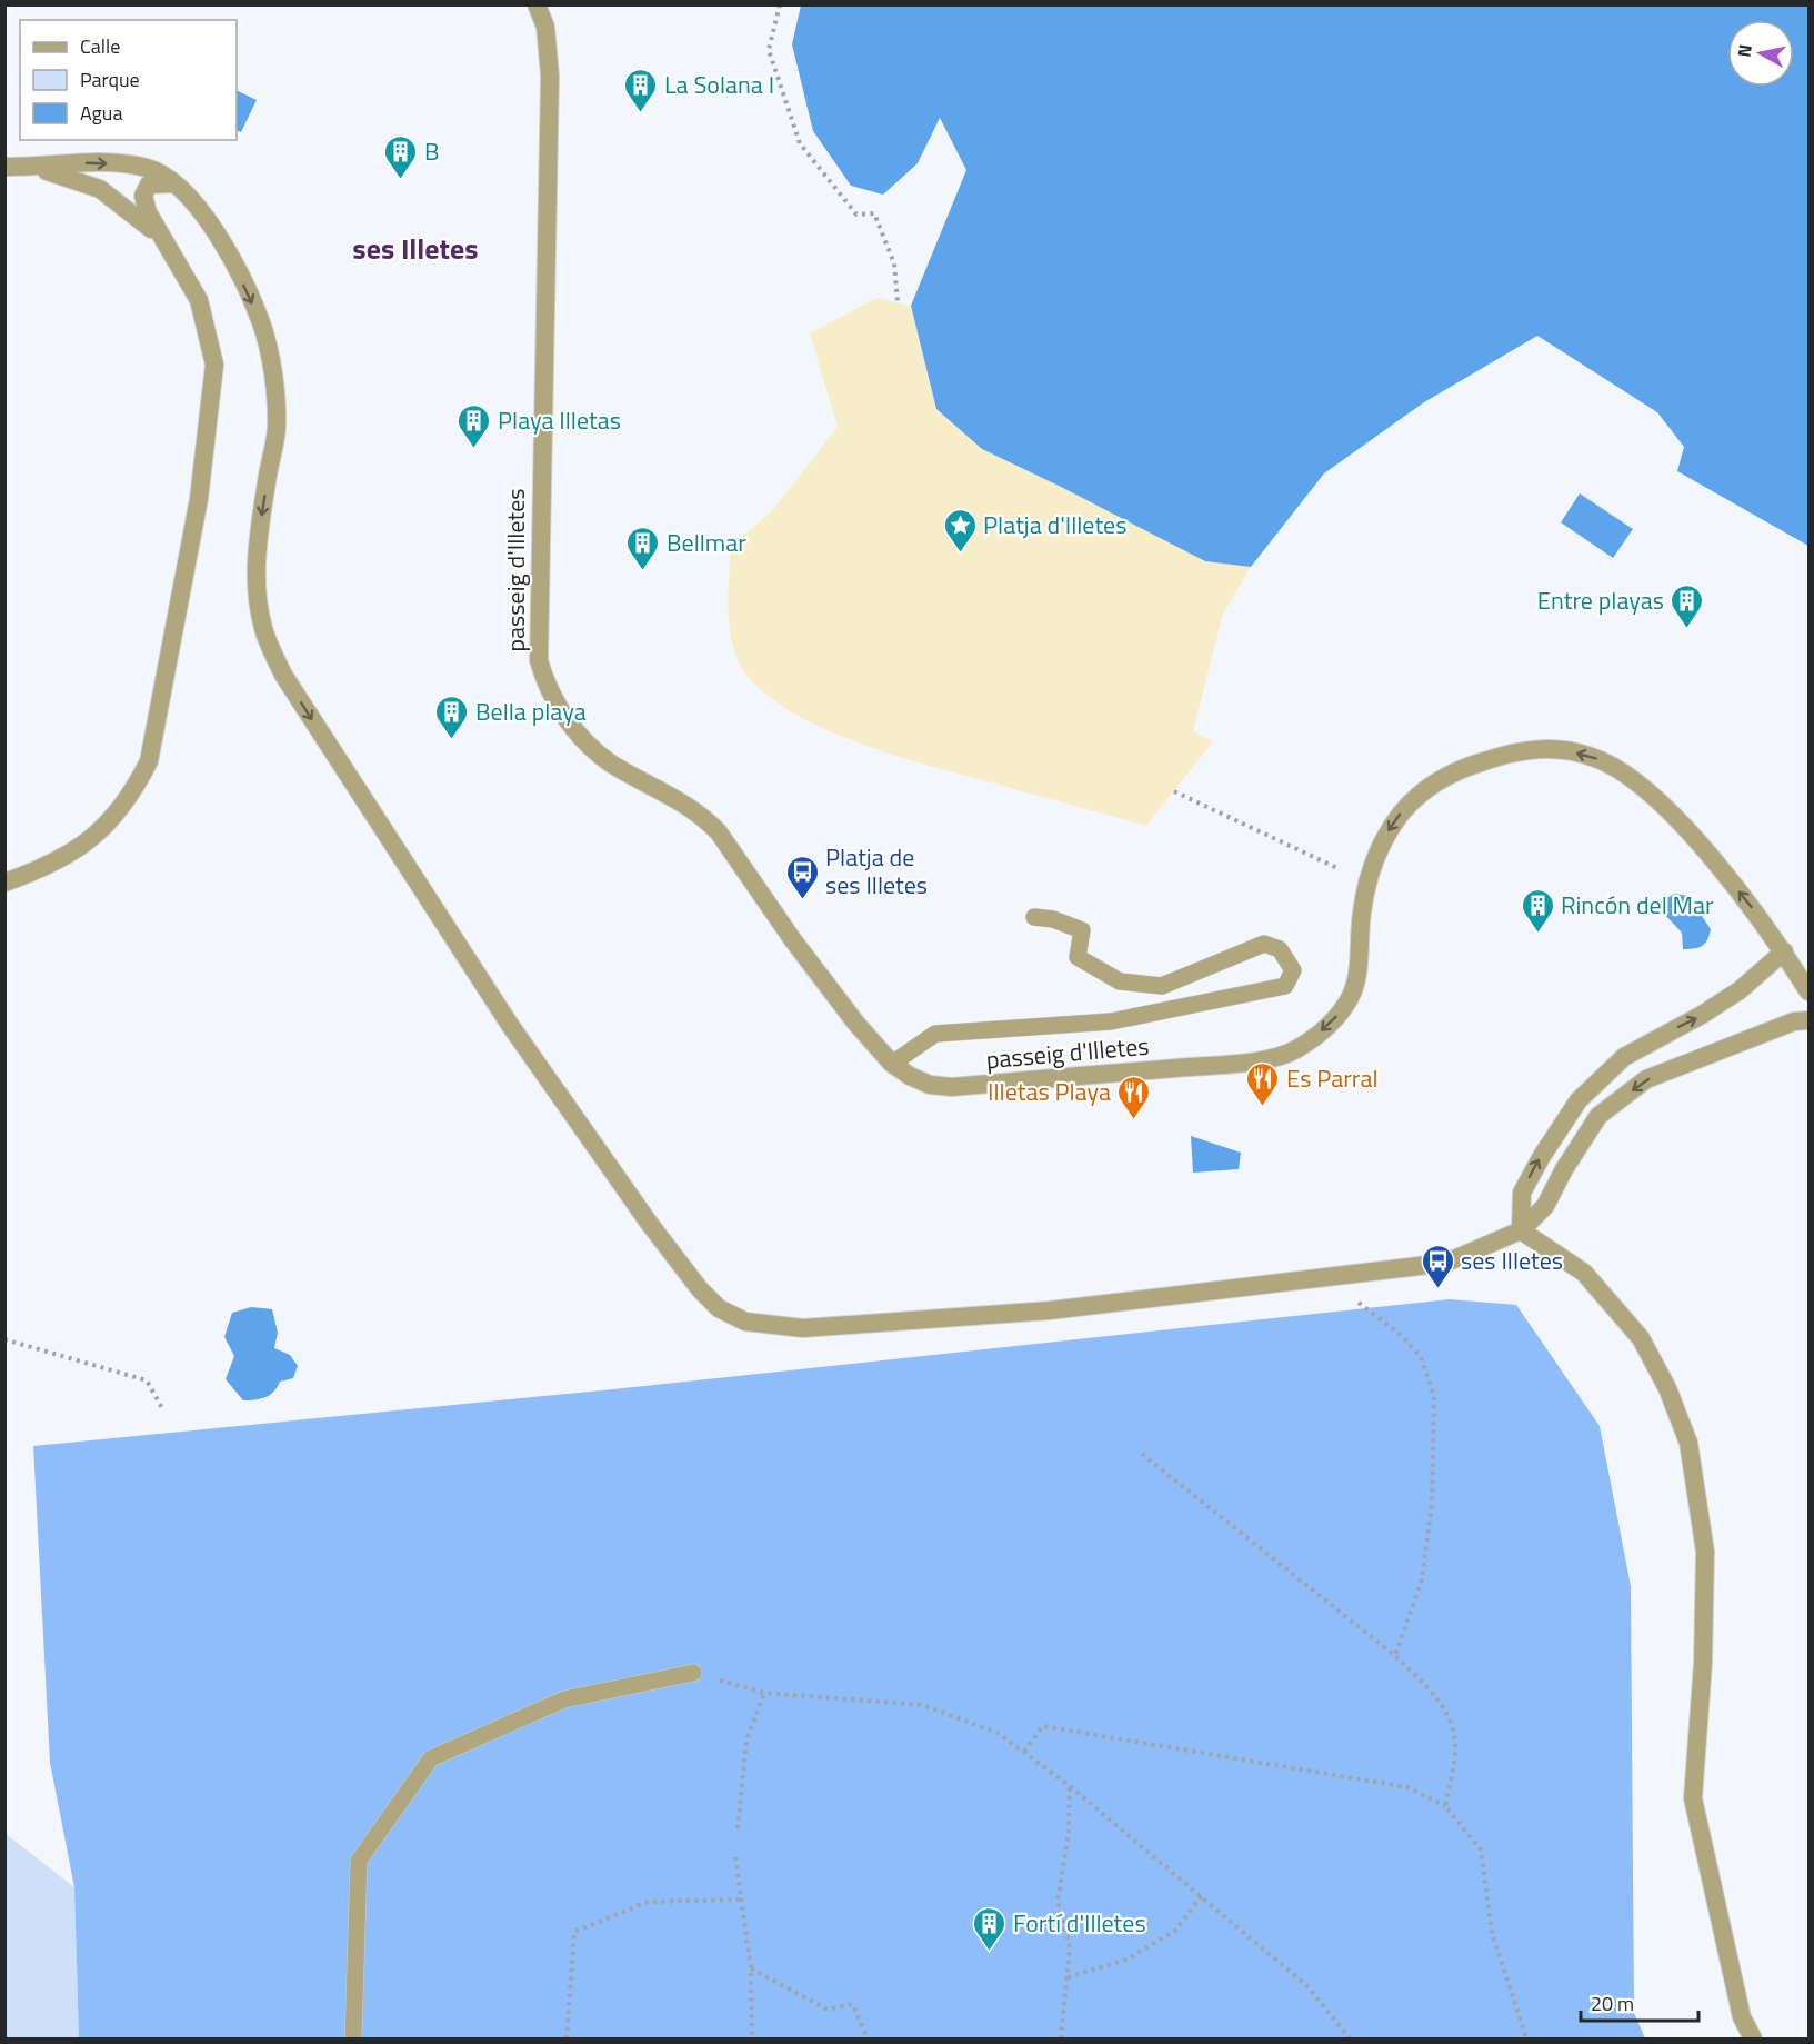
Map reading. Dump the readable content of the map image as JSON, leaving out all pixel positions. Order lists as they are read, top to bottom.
{
  "streets": {
    "street": ["passeig d'Illetes"]
  },
  "districts": ["ses Illetes"],
  "places": {
    "building": [
      "La Solana I",
      "B",
      "Playa Illetas",
      "Bellmar",
      "Entre playas",
      "Bella playa",
      "Rincón del Mar",
      "Fortí d'Illetes"
    ],
    "place": ["Platja d'Illetes"],
    "bus stop": ["Platja de ses Illetes", "ses Illetes"],
    "restaurant": ["Es Parral", "Illetas Playa"]
  },
  "legend": ["Calle", "Parque", "Agua"],
  "scale_bar": "20 m",
  "north": "left"
}
